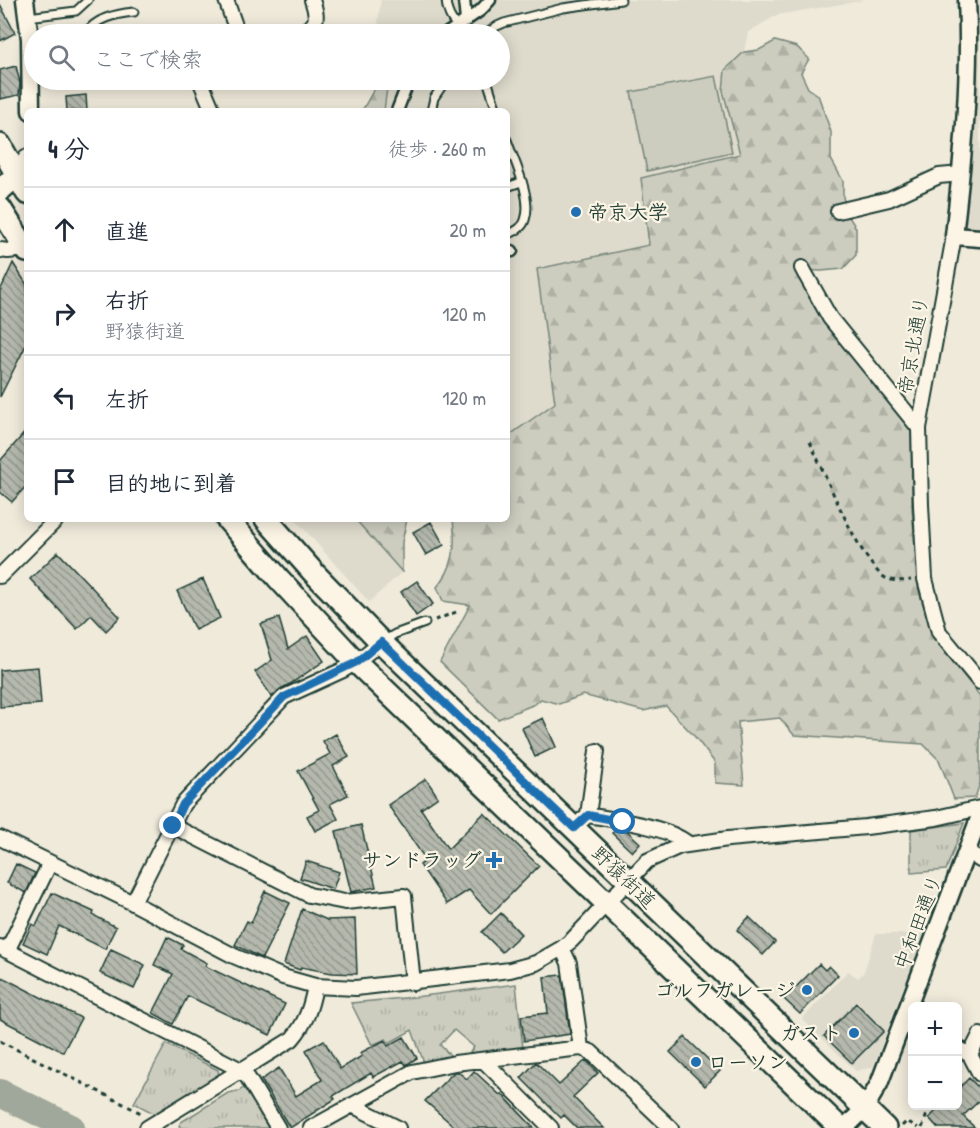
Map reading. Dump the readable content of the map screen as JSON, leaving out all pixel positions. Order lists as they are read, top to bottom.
{
  "streets": {
    "main road": ["野猿街道"],
    "street": ["帝京北通り", "中和田通り"]
  },
  "crossings": [
    ["野猿街道", "中和田通り"]
  ],
  "places": {
    "other": [
      "帝京大学",
      "ゴルフガレージ",
      "ガスト",
      "ローソン"
    ],
    "health": ["サンドラッグ"]
  },
  "page": {
    "search": "ここで検索",
    "heading": ["4 分", "徒歩 · 260 m"],
    "list": [
      ["直進", "20 m"],
      ["右折", "野猿街道", "120 m"],
      ["左折", "120 m"],
      "目的地に到着"
    ],
    "map_buttons": ["+", "−"]
  }
}
